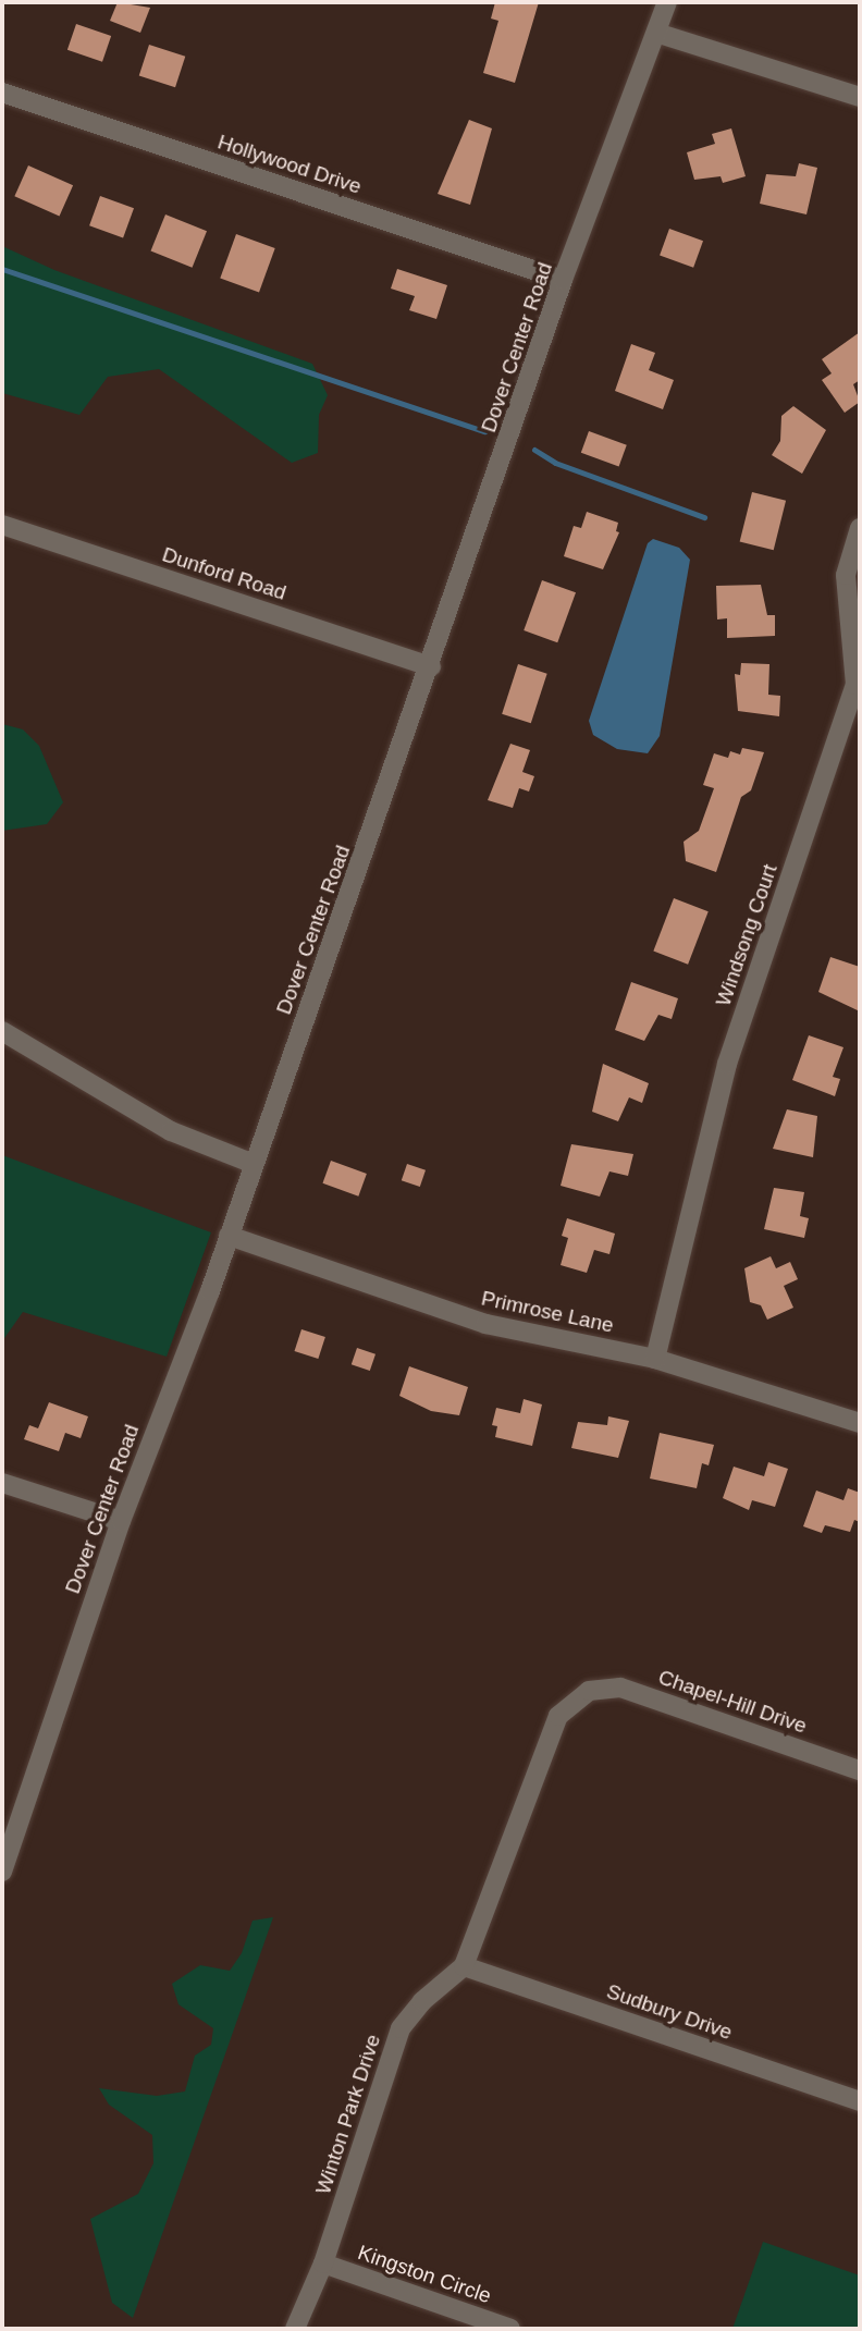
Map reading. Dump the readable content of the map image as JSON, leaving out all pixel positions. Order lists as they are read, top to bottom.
{
  "streets": {
    "street": [
      "Hollywood Drive",
      "Dover Center Road",
      "Dunford Road",
      "Windsong Court",
      "Primrose Lane",
      "Chapel-Hill Drive",
      "Sudbury Drive",
      "Winton Park Drive",
      "Kingston Circle"
    ]
  },
  "crossings": [
    ["Hollywood Drive", "Dover Center Road"],
    ["Dover Center Road", "Dunford Road"],
    ["Dover Center Road", "Primrose Lane"],
    ["Windsong Court", "Primrose Lane"],
    ["Chapel-Hill Drive", "Sudbury Drive"],
    ["Chapel-Hill Drive", "Winton Park Drive"],
    ["Sudbury Drive", "Winton Park Drive"],
    ["Winton Park Drive", "Kingston Circle"]
  ]
}
